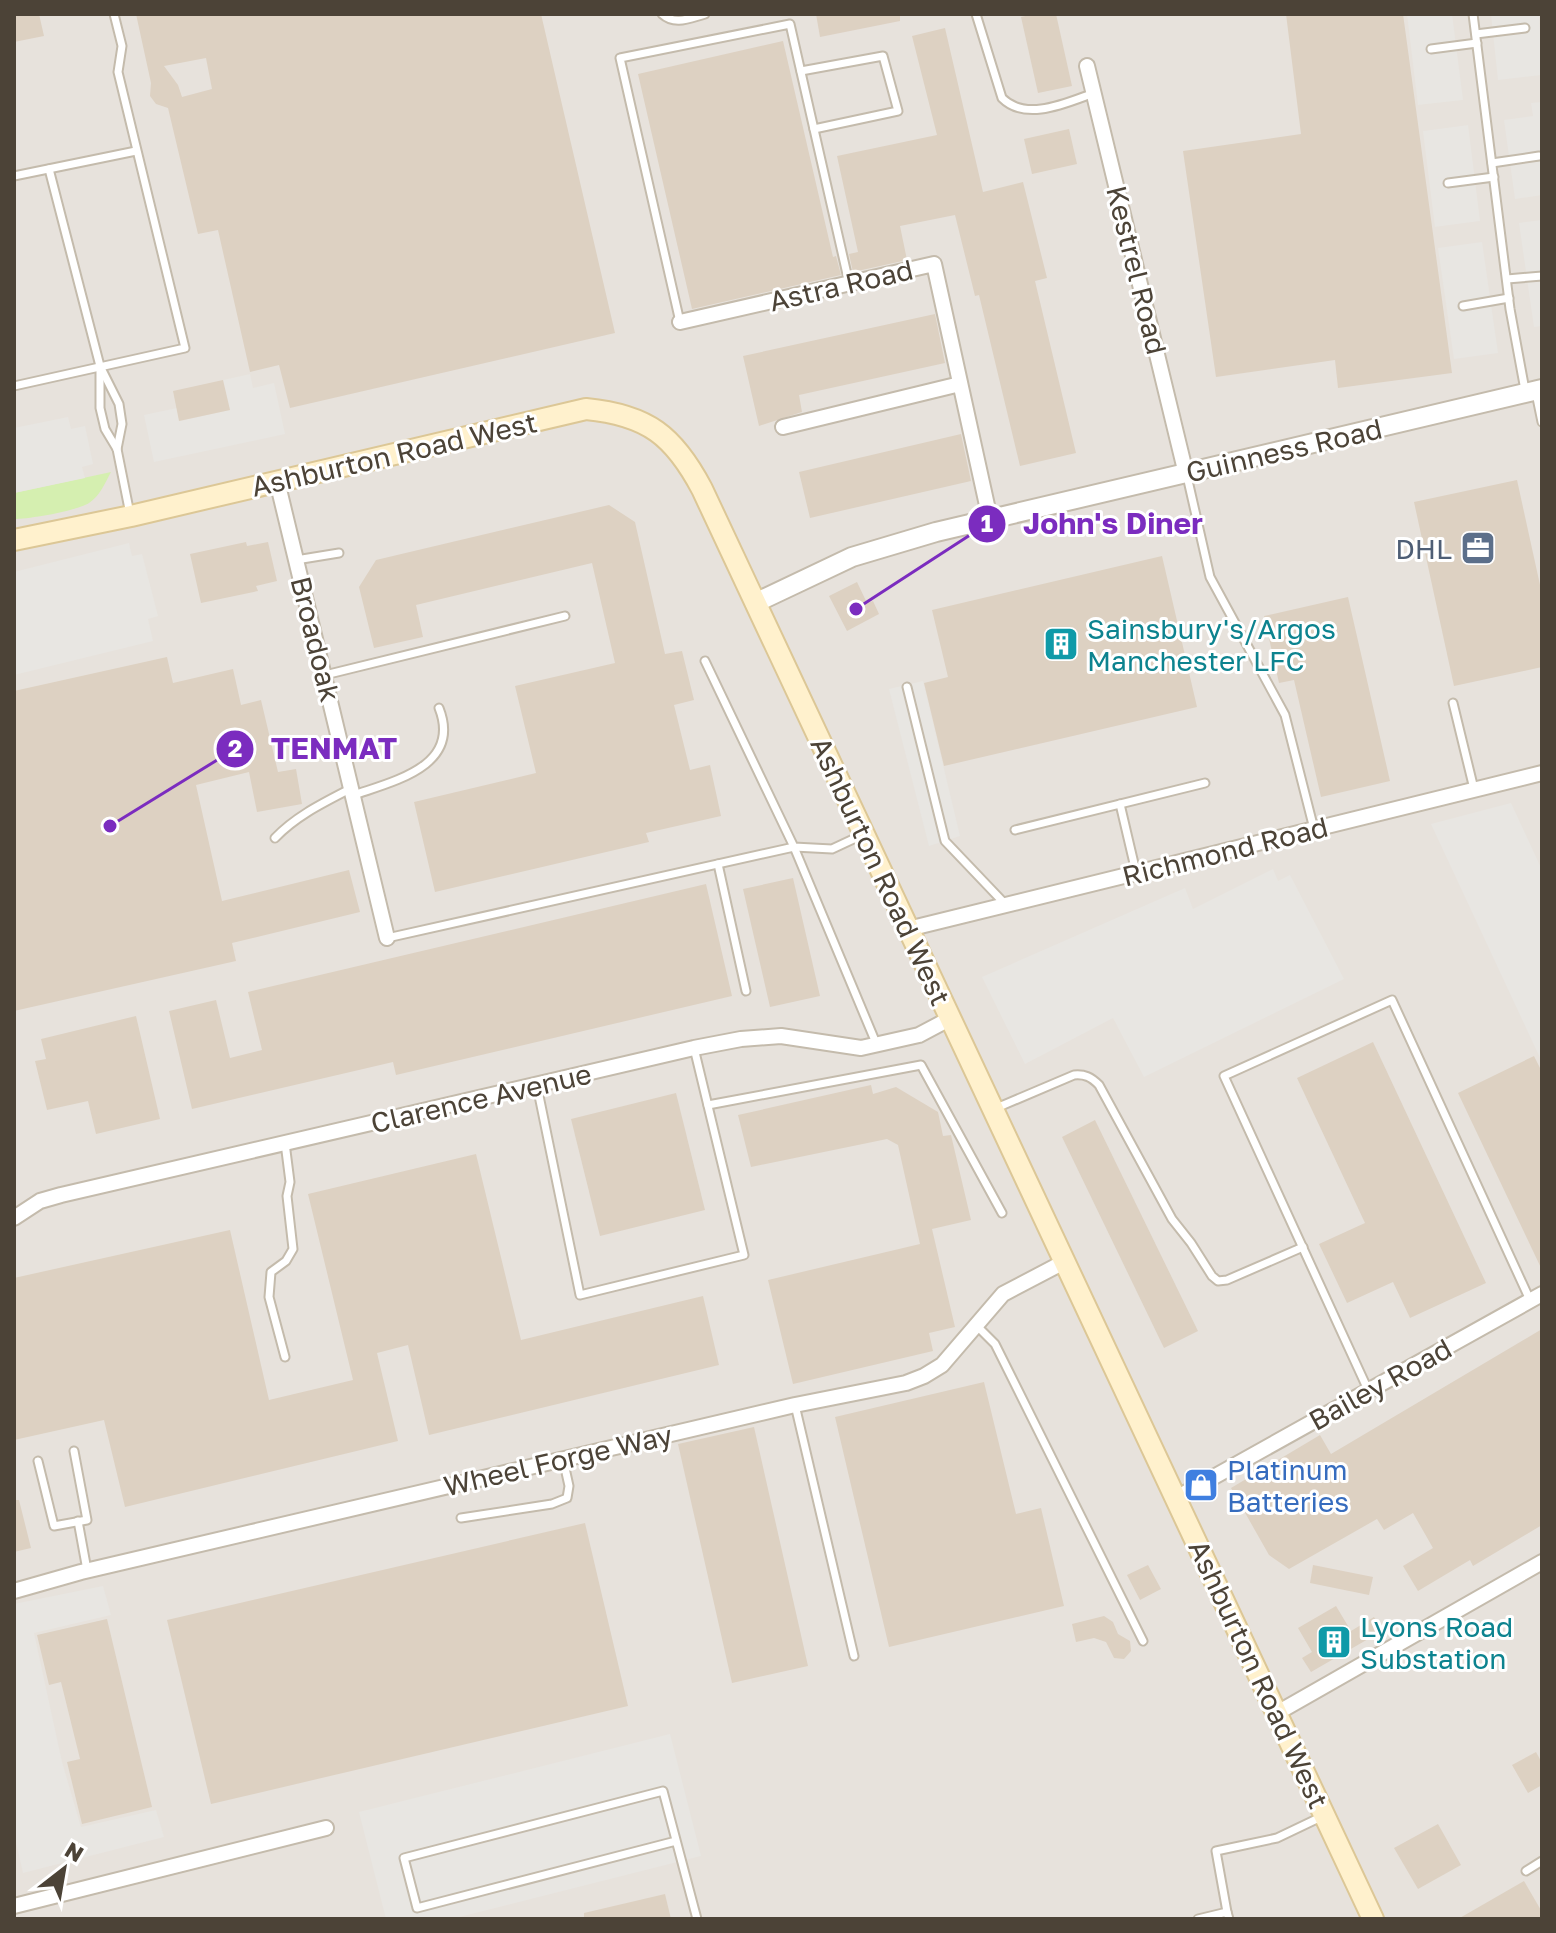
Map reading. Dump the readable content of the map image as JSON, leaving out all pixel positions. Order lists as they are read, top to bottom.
{
  "streets": {
    "main road": ["Ashburton Road West"],
    "street": [
      "Kestrel Road",
      "Astra Road",
      "Guinness Road",
      "Broadoak",
      "Richmond Road",
      "Clarence Avenue",
      "Bailey Road",
      "Wheel Forge Way"
    ]
  },
  "crossings": [
    ["Kestrel Road", "Guinness Road"],
    ["Astra Road", "Guinness Road"],
    ["Guinness Road", "Ashburton Road West"],
    ["Ashburton Road West", "Broadoak"],
    ["Ashburton Road West", "Richmond Road"],
    ["Ashburton Road West", "Clarence Avenue"],
    ["Ashburton Road West", "Bailey Road"],
    ["Ashburton Road West", "Wheel Forge Way"]
  ],
  "places": {
    "office": ["DHL"],
    "other": ["John's Diner", "TENMAT"],
    "building": ["Sainsbury's/Argos Manchester LFC", "Lyons Road Substation"],
    "shop": ["Platinum Batteries"]
  },
  "north": "top right"
}
